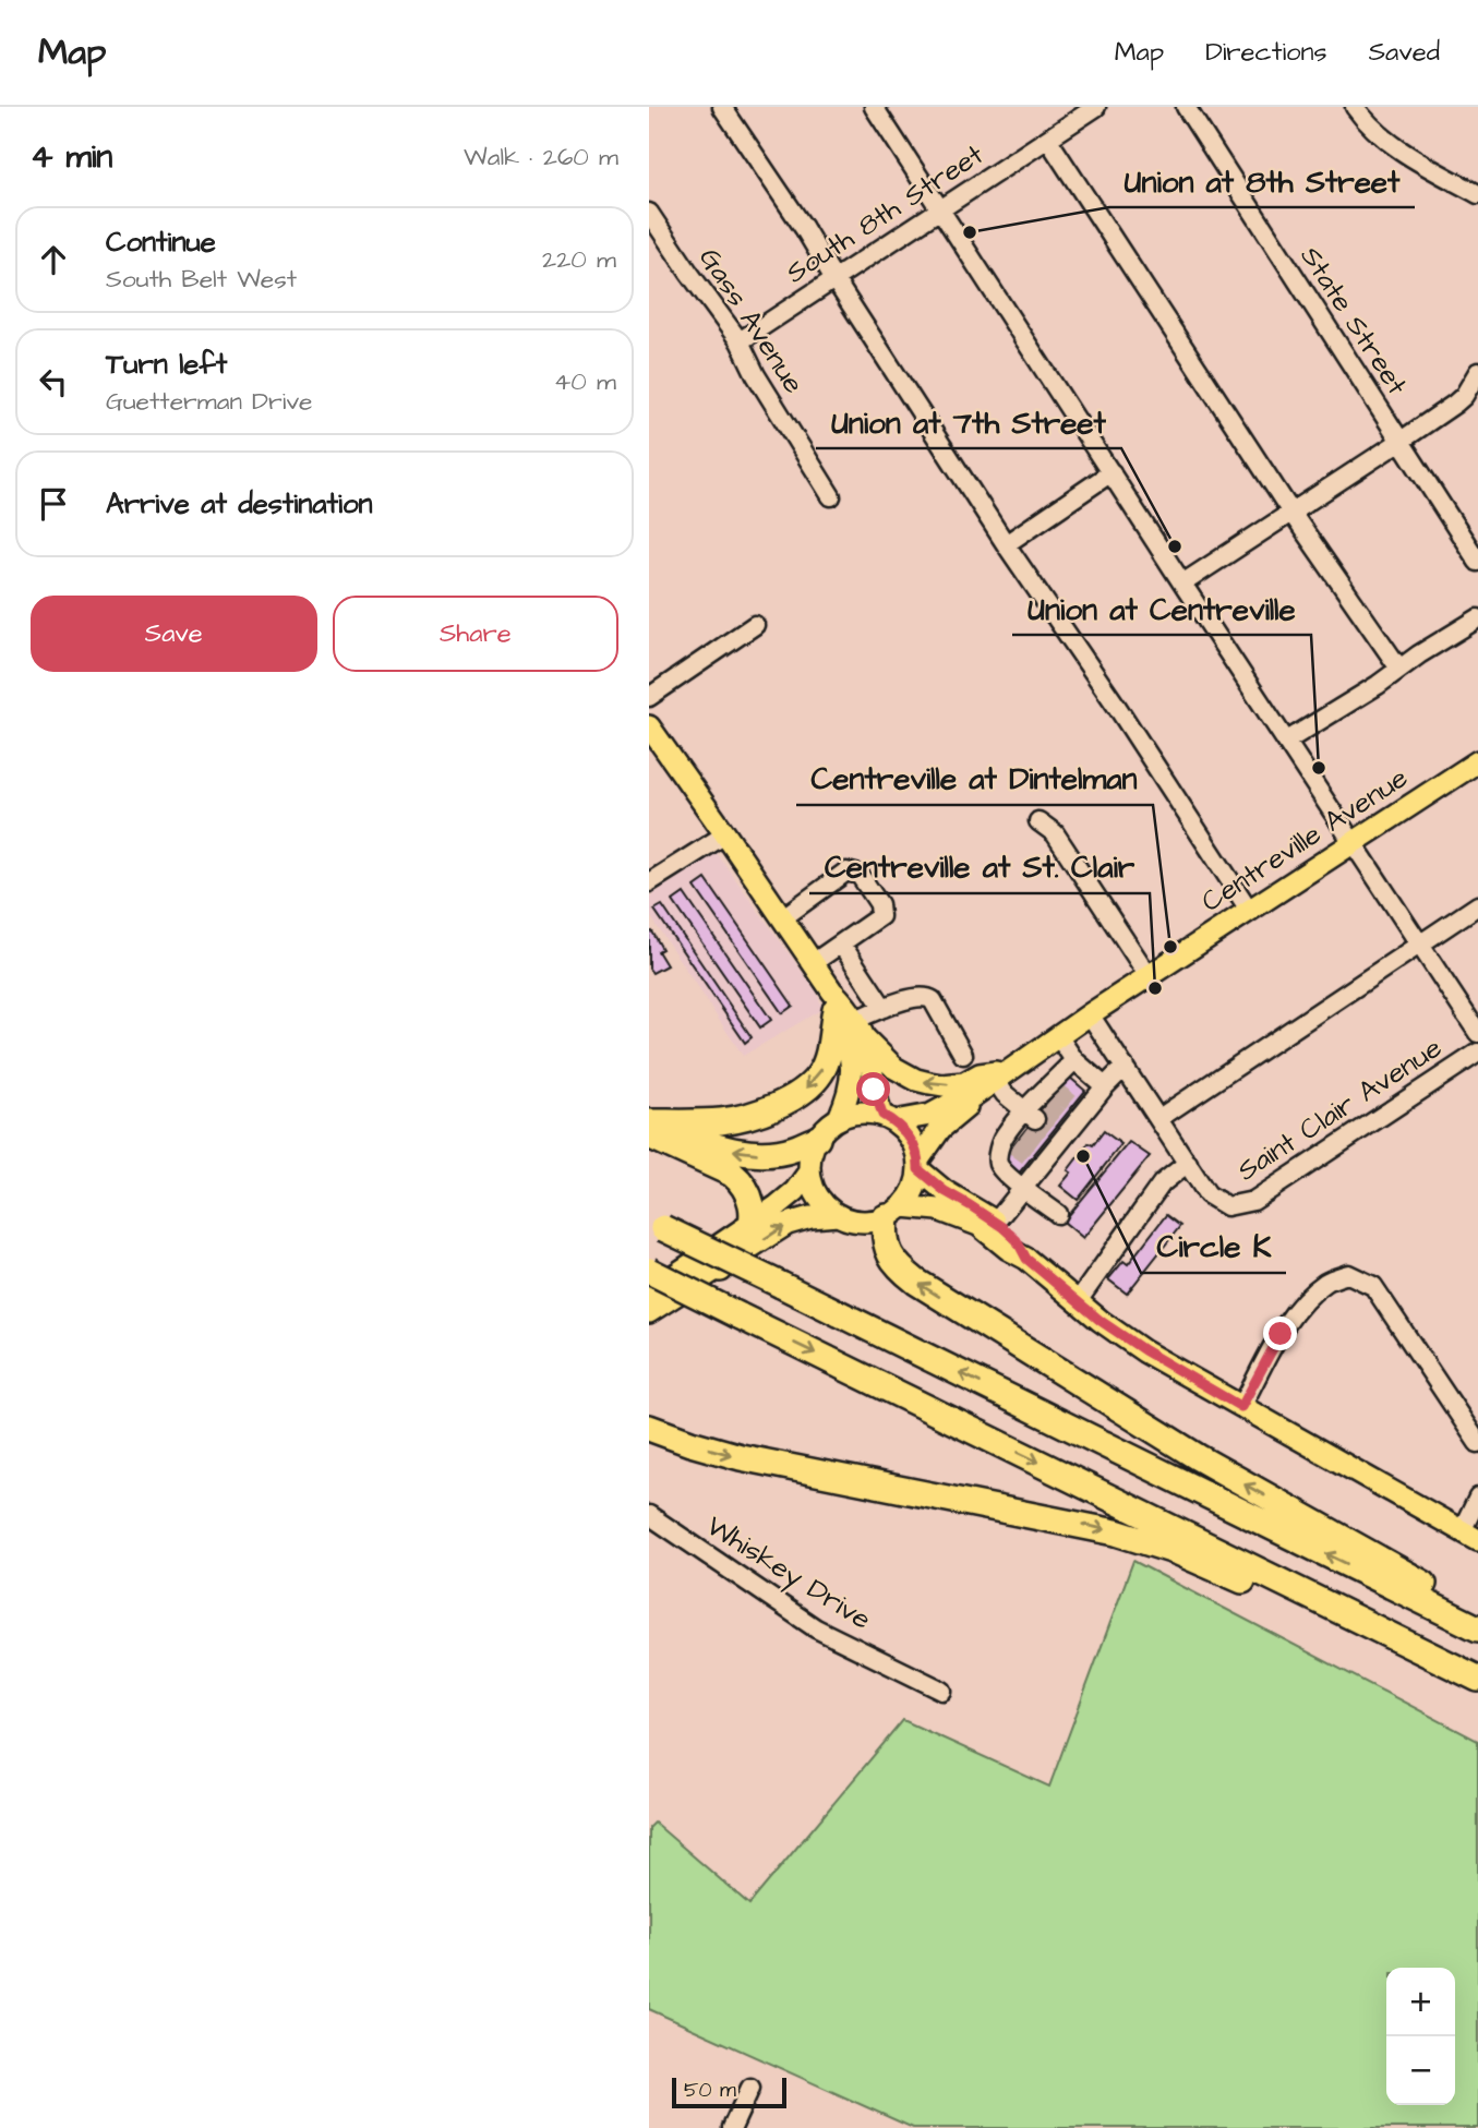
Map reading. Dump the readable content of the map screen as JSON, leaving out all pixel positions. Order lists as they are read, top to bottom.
{
  "streets": {
    "main road": ["Centreville Avenue"],
    "street": [
      "South 8th Street",
      "Gass Avenue",
      "State Street",
      "Saint Clair Avenue",
      "Whiskey Drive"
    ]
  },
  "crossings": [
    ["South 8th Street", "Gass Avenue"]
  ],
  "places": [
    "Union at 8th Street",
    "Union at 7th Street",
    "Union at Centreville",
    "Centreville at Dintelman",
    "Centreville at St. Clair",
    "Circle K"
  ],
  "scale_bar": "50 m",
  "page": {
    "header": "Map",
    "nav": ["Map", "Directions", "Saved"],
    "heading": ["4 min", "Walk · 260 m"],
    "list": [
      ["Continue", "South Belt West", "220 m"],
      ["Turn left", "Guetterman Drive", "40 m"],
      "Arrive at destination"
    ],
    "buttons": ["Save", "Share"],
    "map_buttons": ["+", "−"],
    "scale": "50 m"
  }
}
